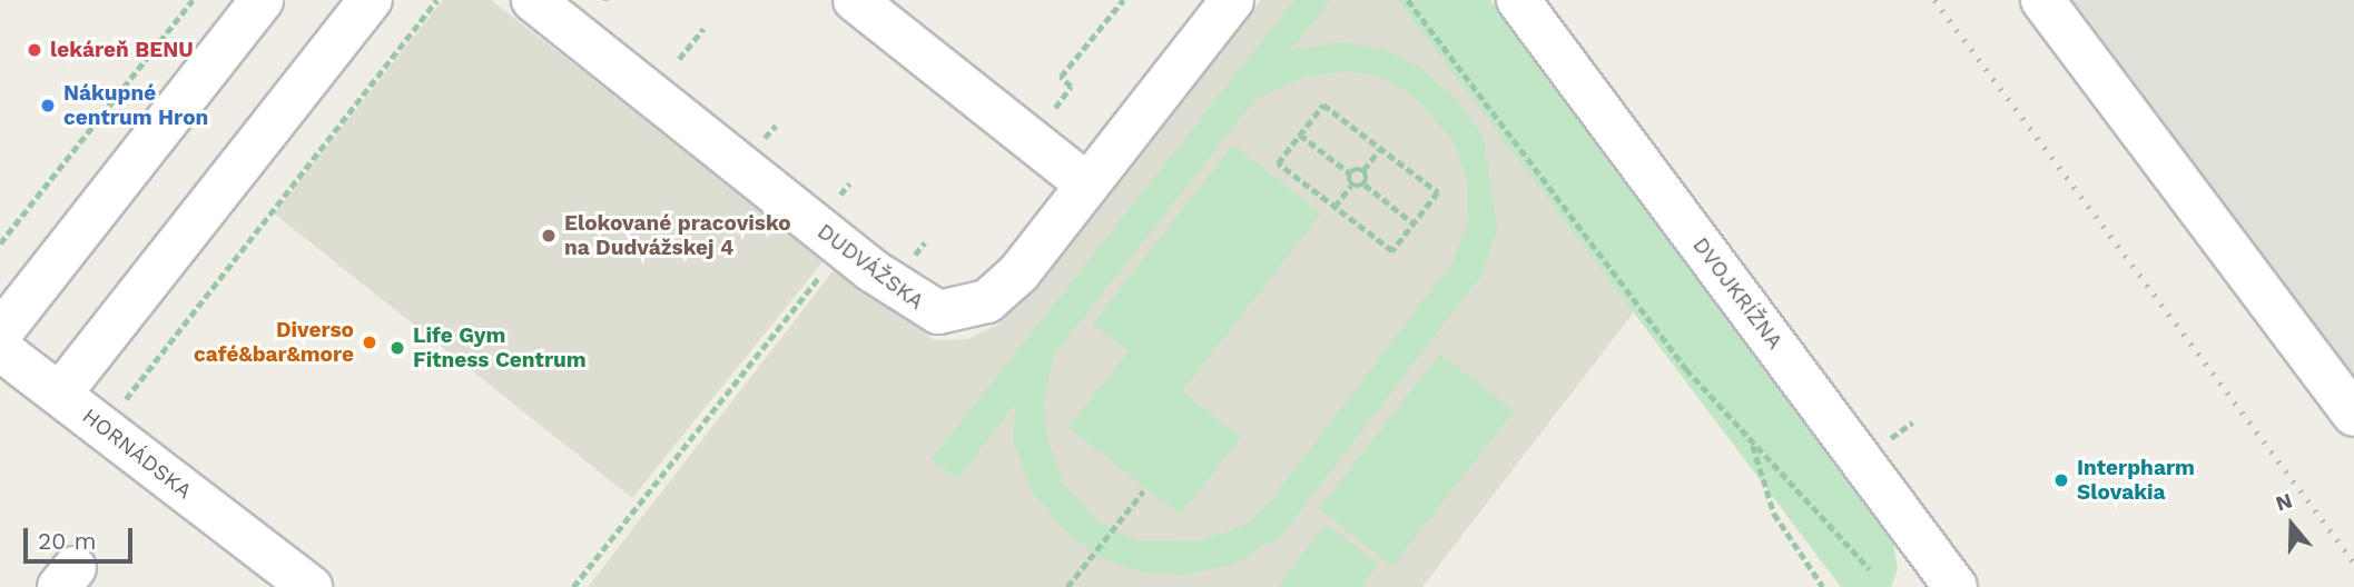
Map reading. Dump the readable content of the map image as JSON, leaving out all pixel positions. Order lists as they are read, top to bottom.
{
  "streets": {
    "street": ["DUDVÁŽSKA", "DVOJKRÍŽNA", "HORNÁDSKA"]
  },
  "places": [
    "lekáreň BENU",
    "Nákupné centrum Hron",
    "Elokované pracovisko na Dudvážskej 4",
    "Diverso café&bar&more",
    "Life Gym Fitness Centrum",
    "Interpharm Slovakia"
  ],
  "scale_bar": "20 m",
  "north": "top"
}
